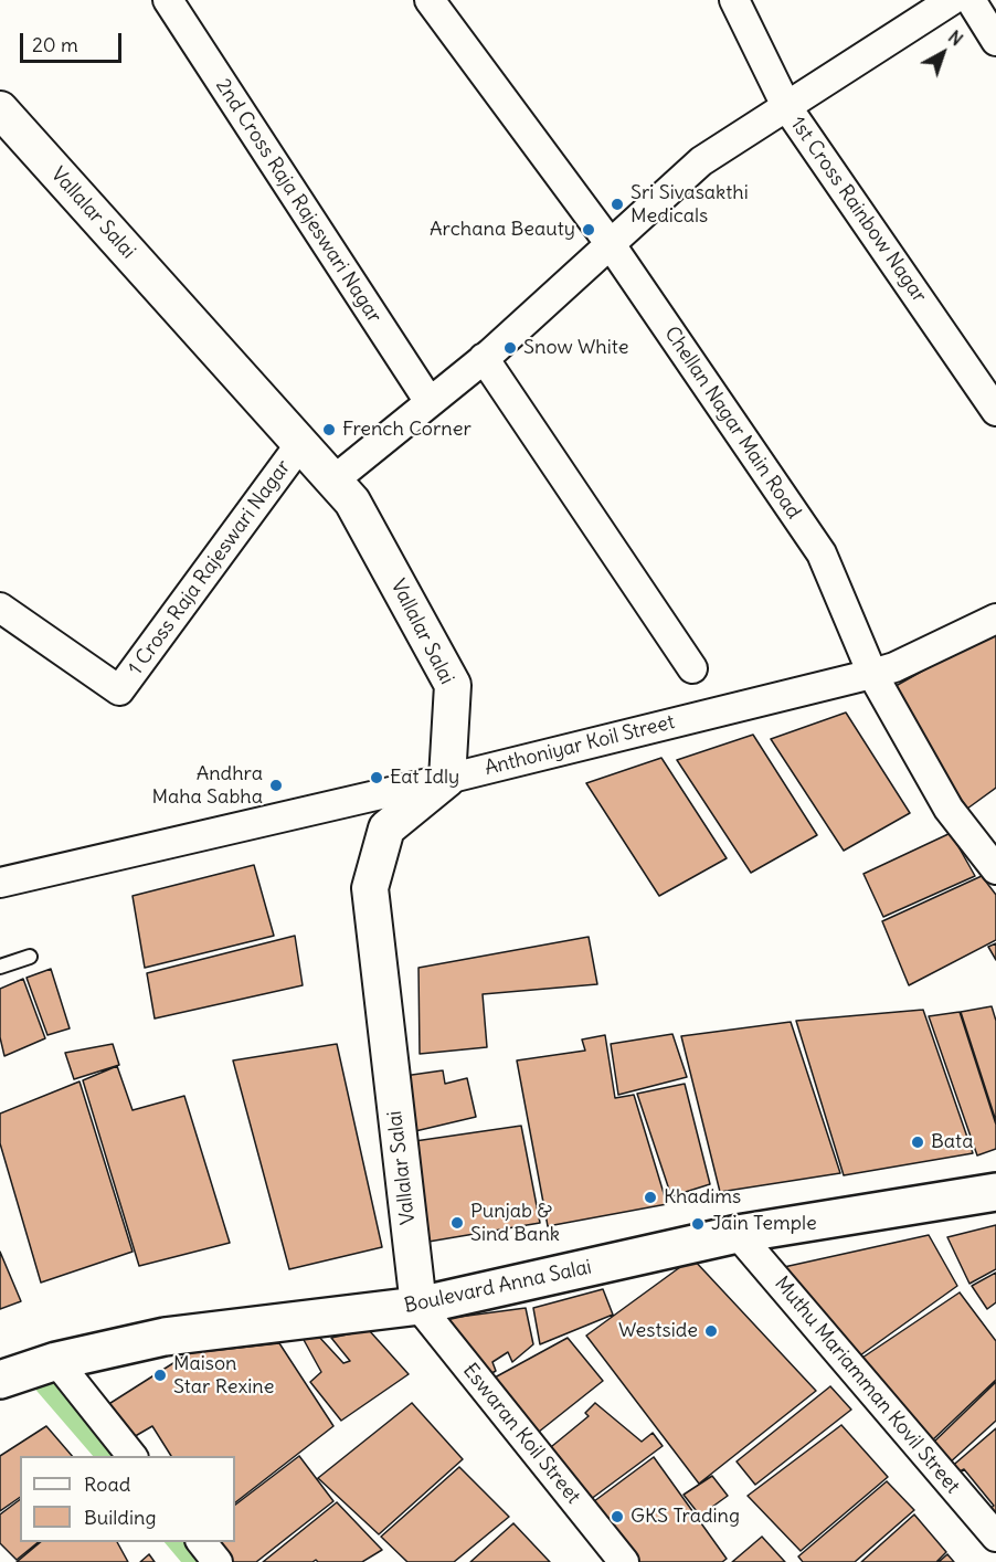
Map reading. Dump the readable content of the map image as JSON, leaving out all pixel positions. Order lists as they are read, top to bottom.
{
  "streets": {
    "main road": ["Boulevard Anna Salai"],
    "street": [
      "2nd Cross Raja Rajeswari Nagar",
      "1st Cross Rainbow Nagar",
      "Vallalar Salai",
      "Chellan Nagar Main Road",
      "1 Cross Raja Rajeswari Nagar",
      "Anthoniyar Koil Street",
      "Muthu Mariamman Kovil Street",
      "Eswaran Koil Street"
    ]
  },
  "crossings": [
    ["Vallalar Salai", "1 Cross Raja Rajeswari Nagar"],
    ["Vallalar Salai", "Anthoniyar Koil Street"],
    ["Vallalar Salai", "Boulevard Anna Salai"],
    ["Vallalar Salai", "Eswaran Koil Street"],
    ["Chellan Nagar Main Road", "Anthoniyar Koil Street"],
    ["Boulevard Anna Salai", "Muthu Mariamman Kovil Street"],
    ["Boulevard Anna Salai", "Eswaran Koil Street"]
  ],
  "places": [
    "Sri Sivasakthi Medicals",
    "Archana Beauty",
    "Snow White",
    "French Corner",
    "Eat Idly",
    "Andhra Maha Sabha",
    "Bata",
    "Khadims",
    "Punjab & Sind Bank",
    "Jain Temple",
    "Westside",
    "Maison Star Rexine",
    "GKS Trading"
  ],
  "legend": ["Road", "Building"],
  "scale_bar": "20 m",
  "north": "top right"
}
